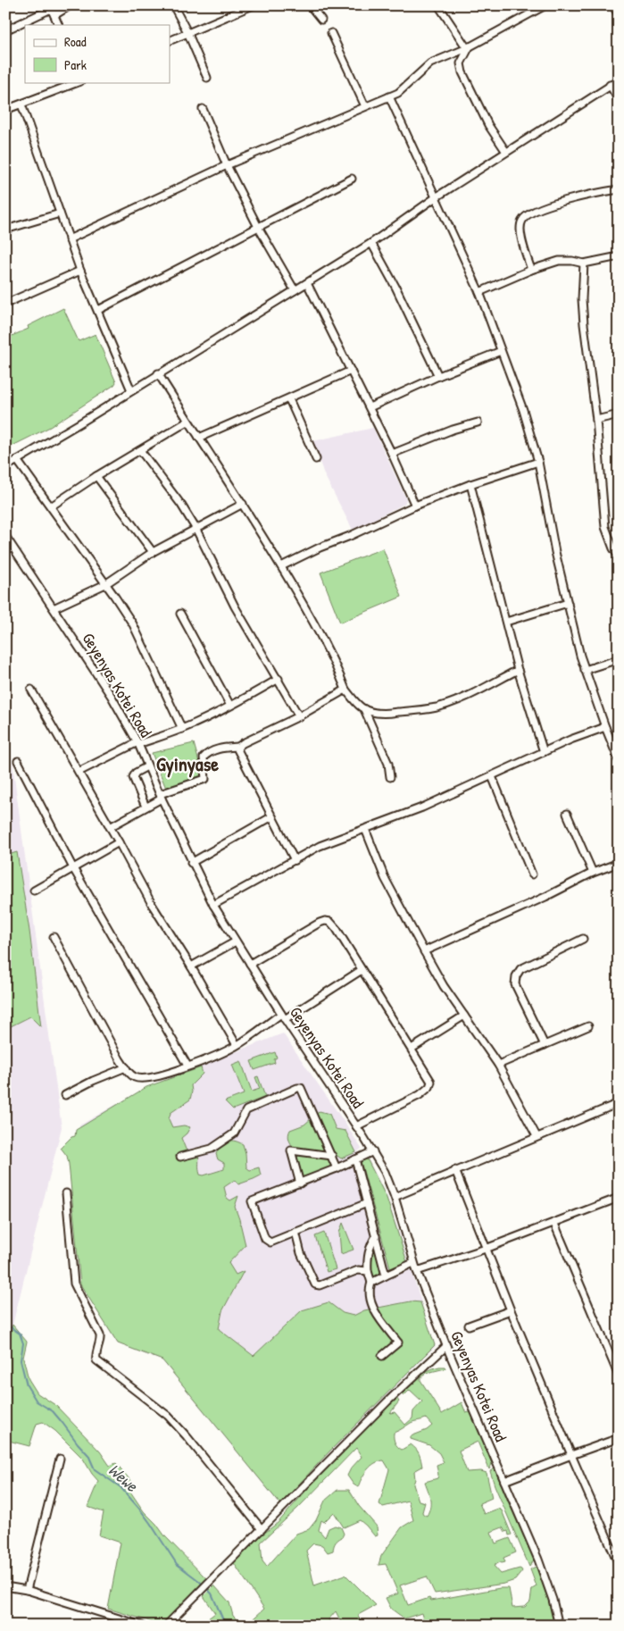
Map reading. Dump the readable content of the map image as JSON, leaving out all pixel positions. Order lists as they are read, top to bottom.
{
  "streets": {
    "street": ["Geyenyas Kotei Road"]
  },
  "districts": ["Gyinyase"],
  "water": ["Wewe"],
  "legend": ["Road", "Park"]
}
